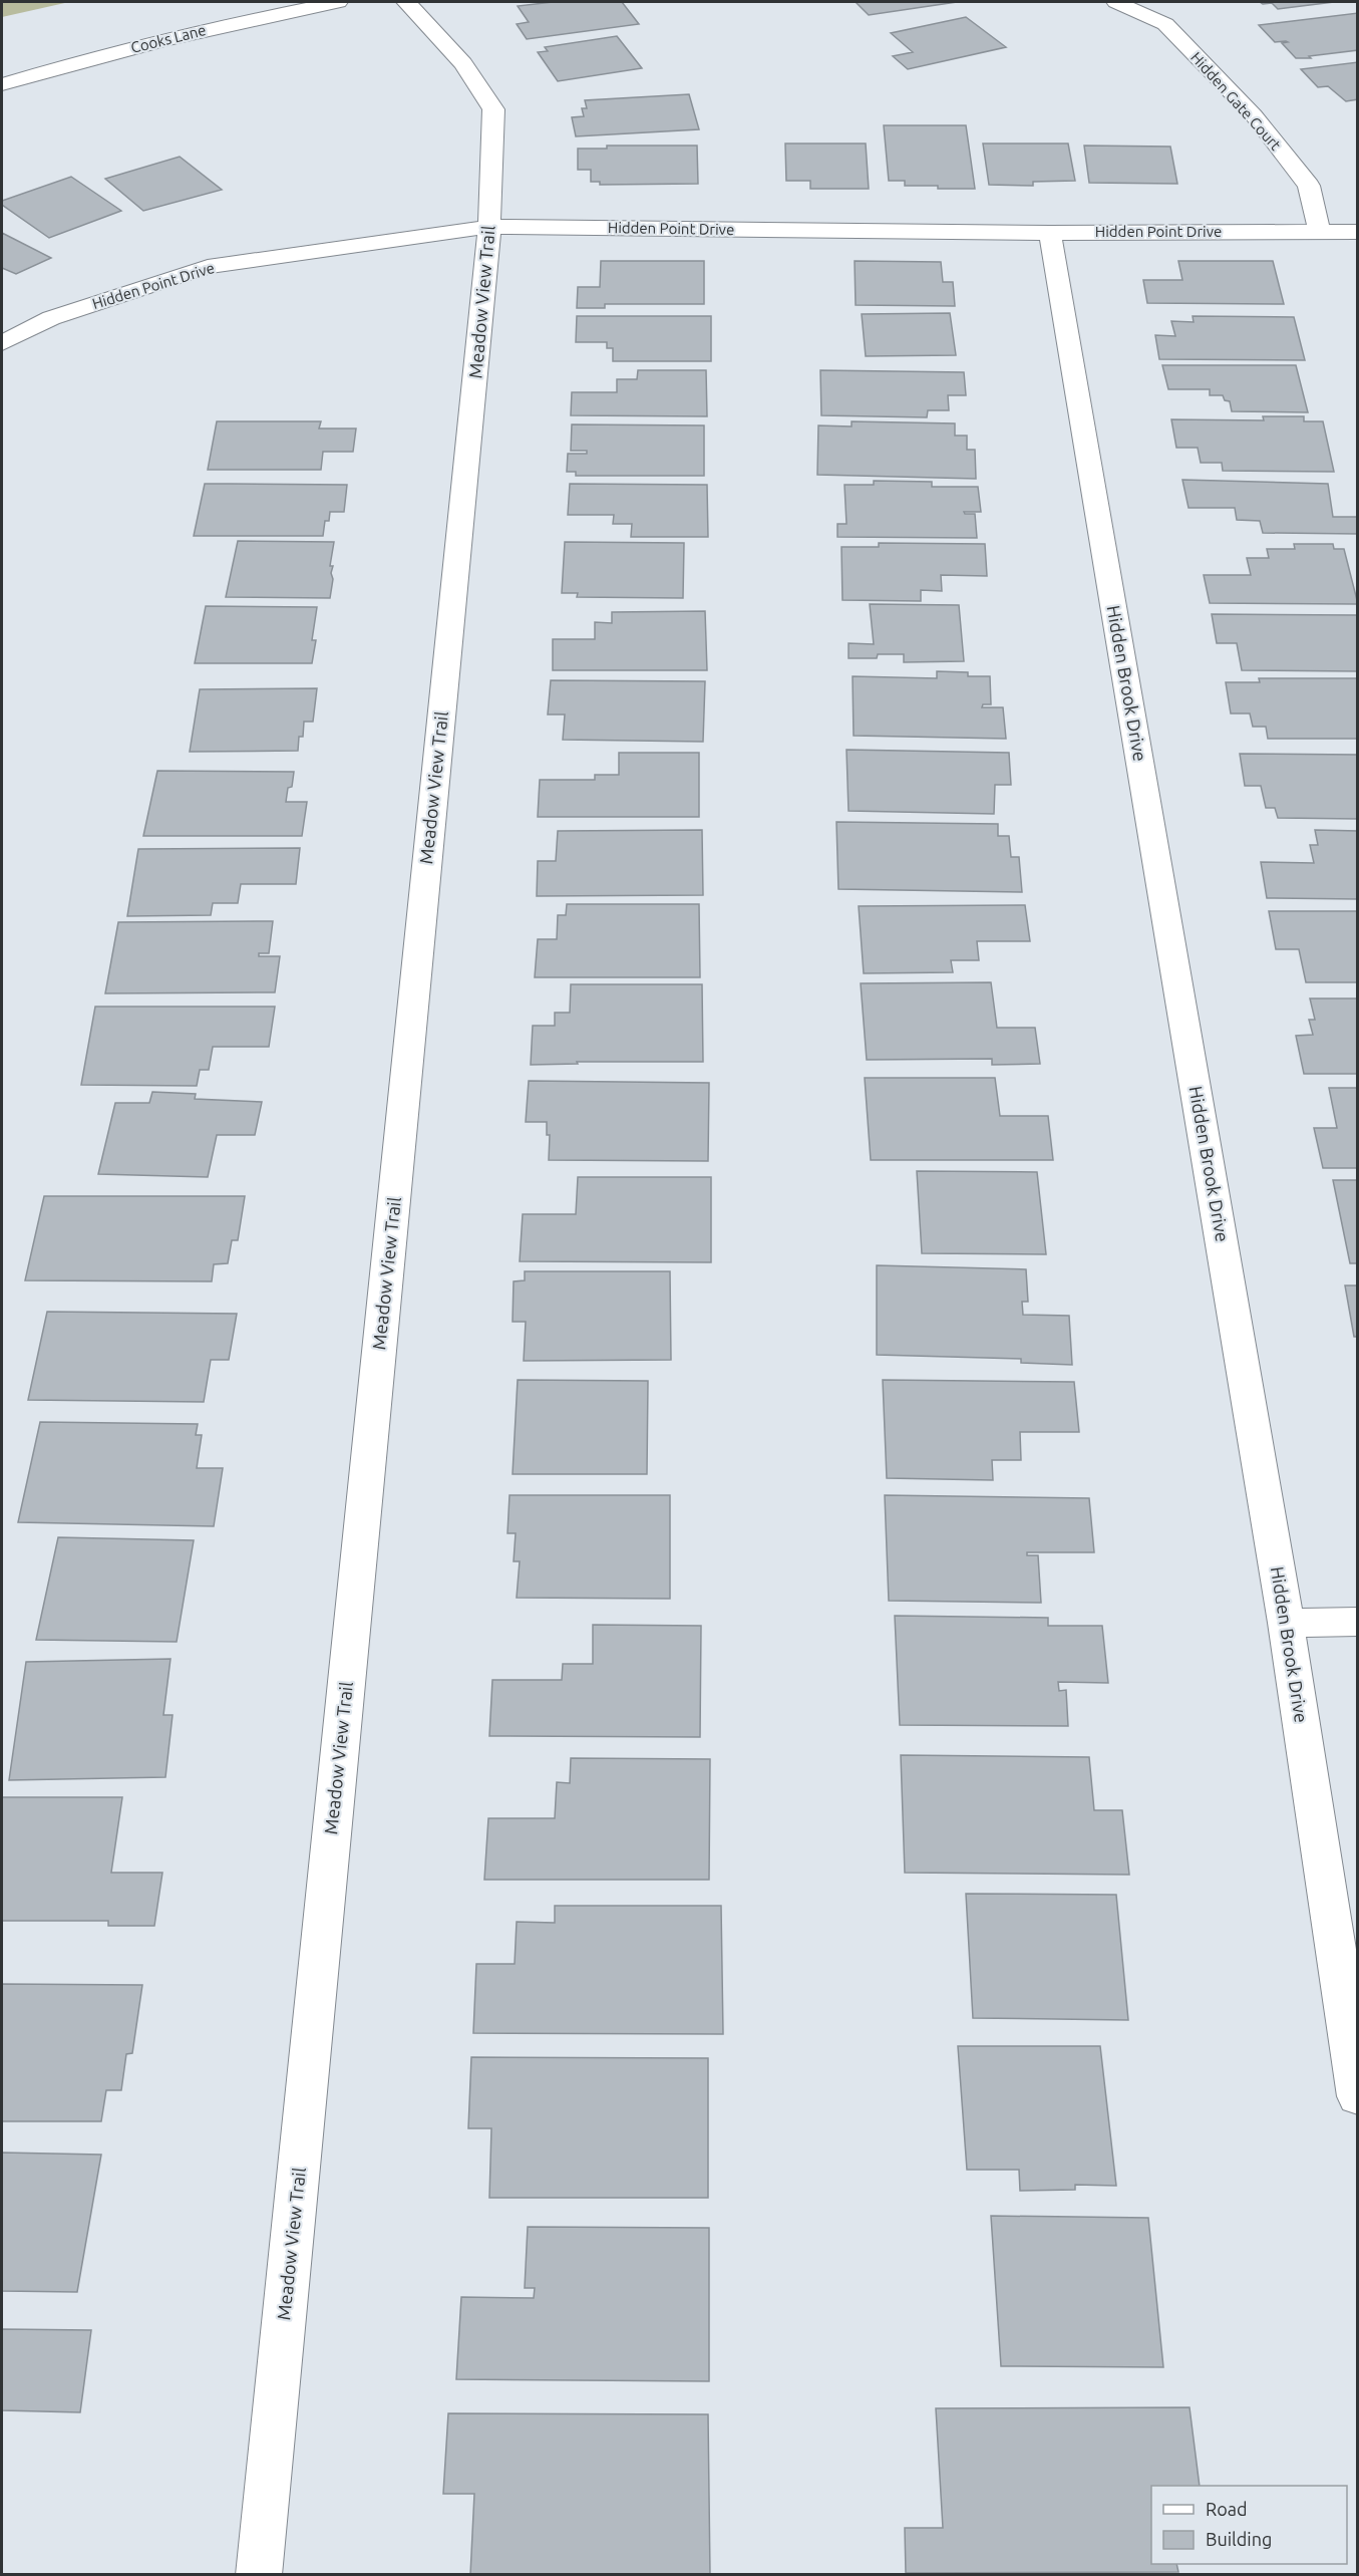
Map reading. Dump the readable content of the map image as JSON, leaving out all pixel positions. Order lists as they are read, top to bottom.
{
  "streets": {
    "street": [
      "Cooks Lane",
      "Hidden Gate Court",
      "Hidden Point Drive",
      "Meadow View Trail",
      "Hidden Brook Drive"
    ]
  },
  "crossings": [
    ["Hidden Gate Court", "Hidden Point Drive"],
    ["Hidden Point Drive", "Meadow View Trail"],
    ["Hidden Point Drive", "Hidden Brook Drive"]
  ],
  "legend": ["Road", "Building"]
}
